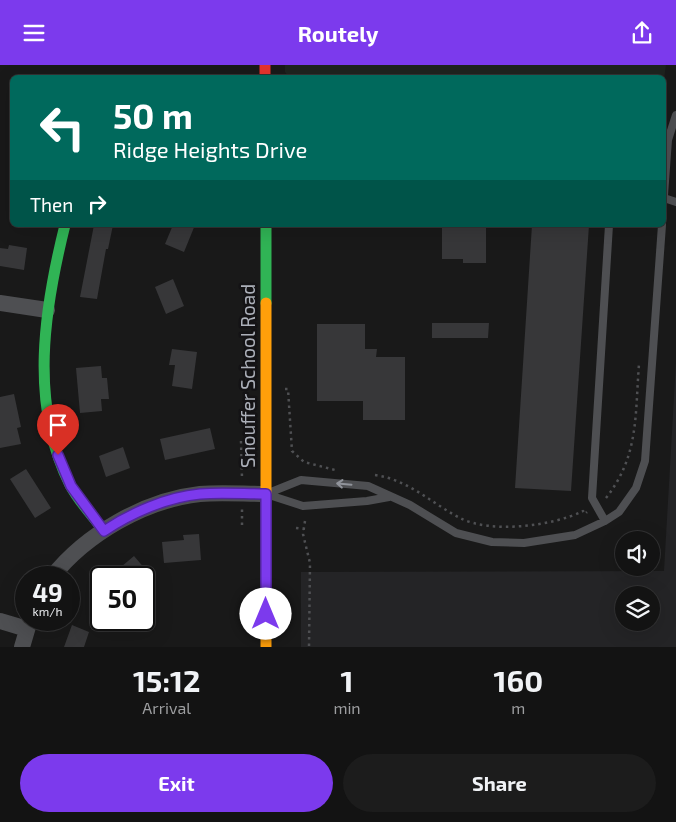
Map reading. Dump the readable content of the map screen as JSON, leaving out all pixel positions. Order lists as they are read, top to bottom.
{
  "streets": {
    "main road": ["Snouffer School Road"]
  },
  "page": {
    "header": "Routely",
    "turn": ["50 m", "Ridge Heights Drive"],
    "then": "Then",
    "speed": "49 km/h",
    "limit": "50",
    "eta": [
      "15:12",
      "Arrival",
      "1",
      "min",
      "160",
      "m"
    ],
    "buttons": ["Exit", "Share"]
  }
}
